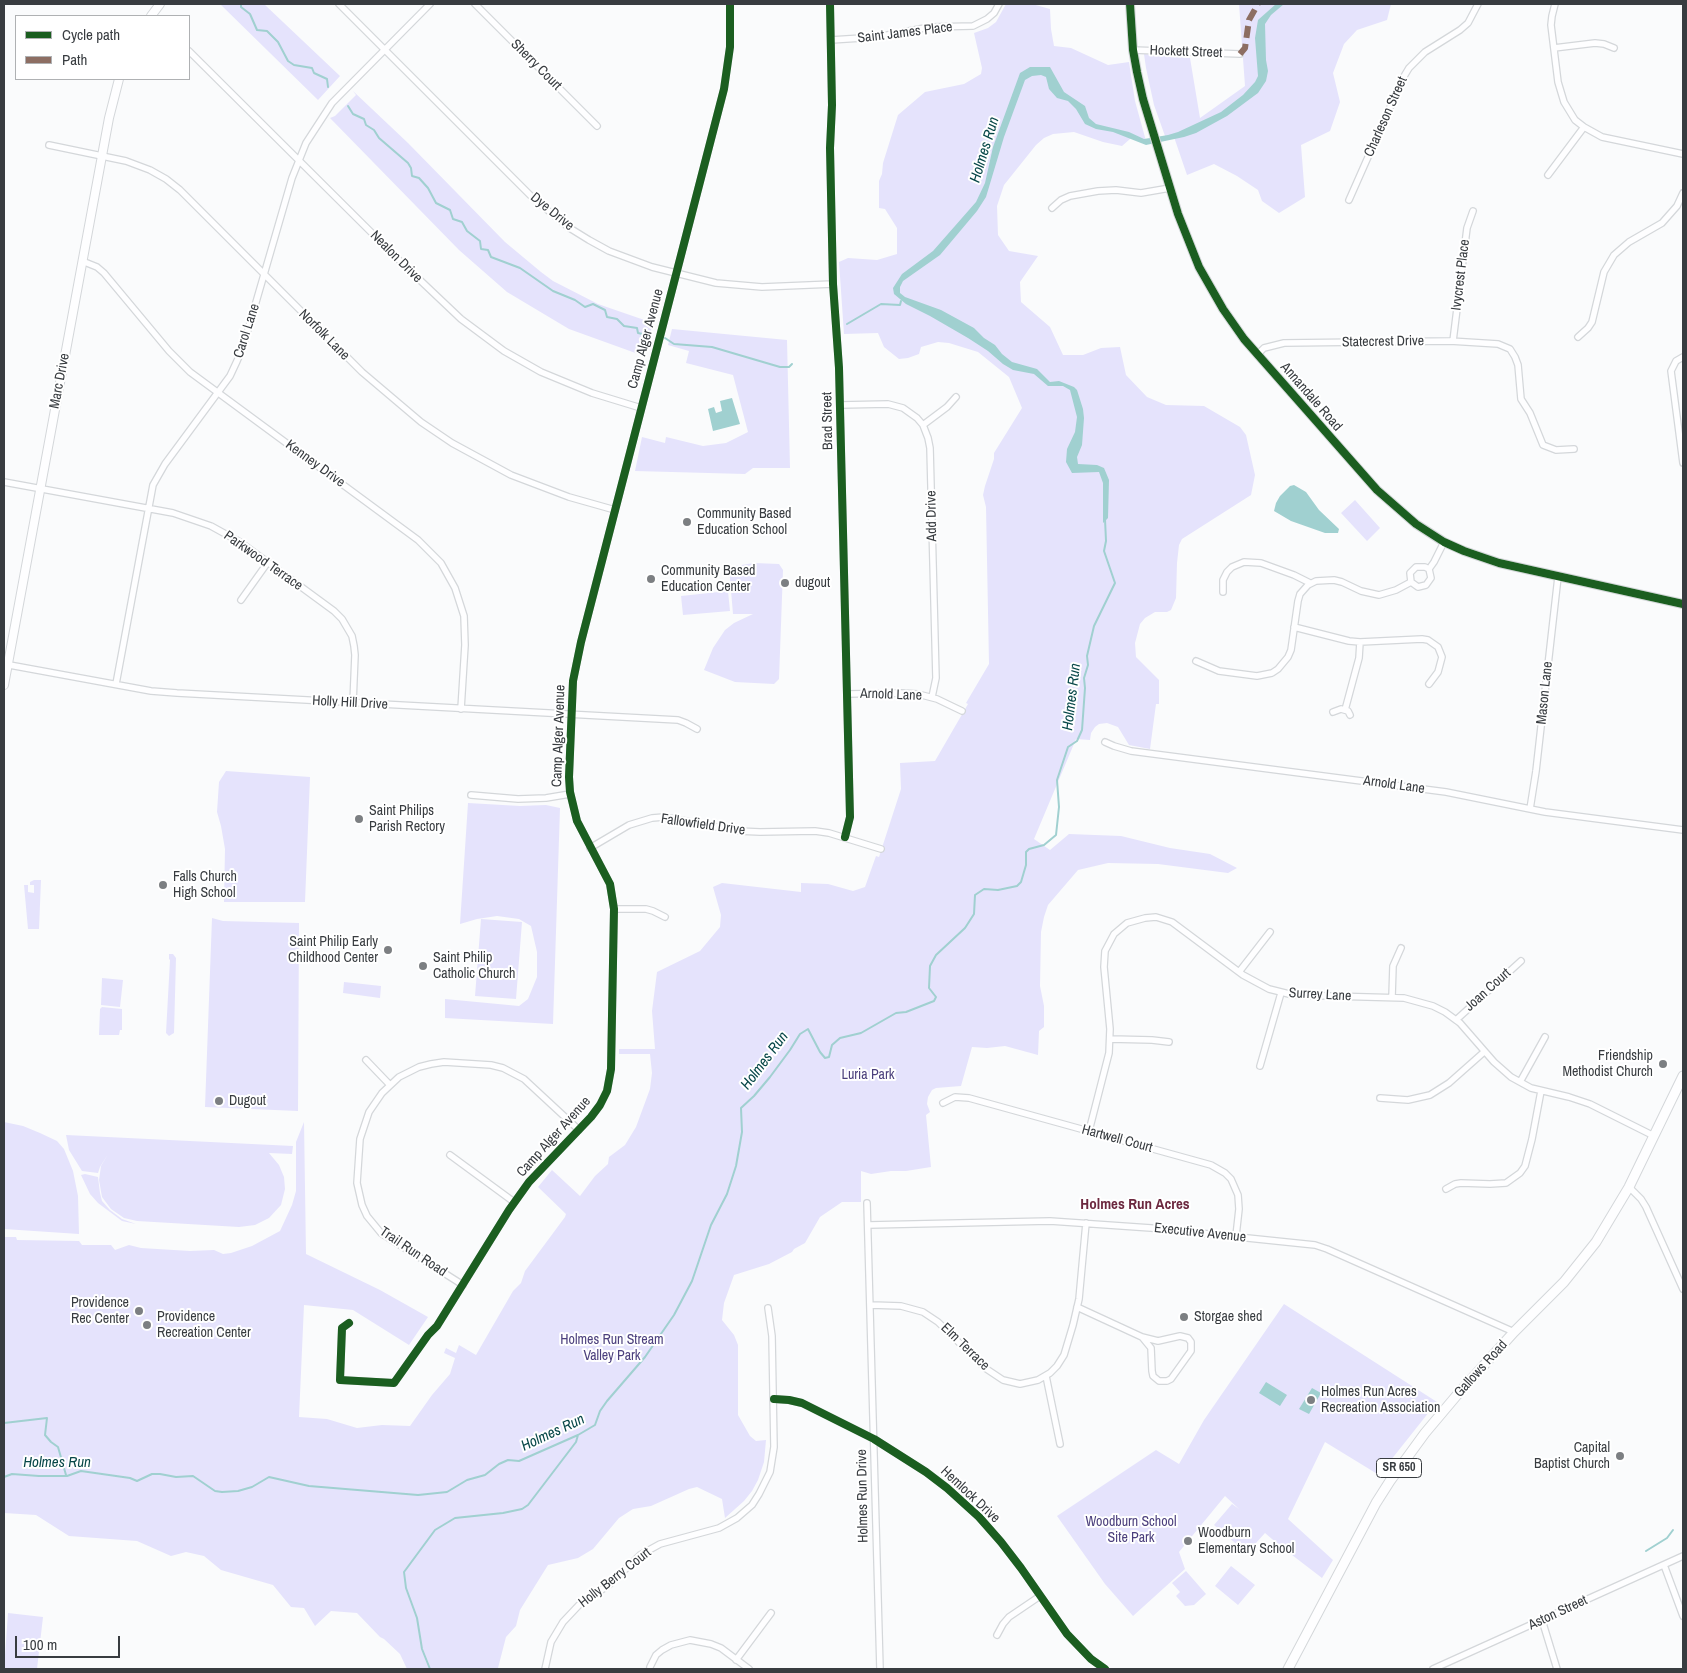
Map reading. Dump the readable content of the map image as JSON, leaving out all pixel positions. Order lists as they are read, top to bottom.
{
  "streets": {
    "main road": [
      "Marc Drive",
      "Annandale Road",
      "Gallows Road",
      "SR 650"
    ],
    "street": [
      "Saint James Place",
      "Hockett Street",
      "Sherry Court",
      "Charleson Street",
      "Dye Drive",
      "Nealon Drive",
      "Ivycrest Place",
      "Carol Lane",
      "Norfolk Lane",
      "Camp Alger Avenue",
      "Statecrest Drive",
      "Brad Street",
      "Kenney Drive",
      "Add Drive",
      "Parkwood Terrace",
      "Mason Lane",
      "Arnold Lane",
      "Holly Hill Drive",
      "Fallowfield Drive",
      "Joan Court",
      "Surrey Lane",
      "Hartwell Court",
      "Executive Avenue",
      "Trail Run Road",
      "Elm Terrace",
      "Hemlock Drive",
      "Holmes Run Drive",
      "Holly Berry Court",
      "Aston Street"
    ]
  },
  "crossings": [
    ["Saint James Place", "Brad Street"],
    ["Hockett Street", "Annandale Road"],
    ["Dye Drive", "Carol Lane"],
    ["Dye Drive", "Camp Alger Avenue"],
    ["Dye Drive", "Brad Street"],
    ["Nealon Drive", "Carol Lane"],
    ["Nealon Drive", "Camp Alger Avenue"],
    ["Ivycrest Place", "Statecrest Drive"],
    ["Carol Lane", "Norfolk Lane"],
    ["Carol Lane", "Kenney Drive"],
    ["Carol Lane", "Parkwood Terrace"],
    ["Carol Lane", "Holly Hill Drive"],
    ["Norfolk Lane", "Camp Alger Avenue"],
    ["Norfolk Lane", "Marc Drive"],
    ["Camp Alger Avenue", "Holly Hill Drive"],
    ["Camp Alger Avenue", "Fallowfield Drive"],
    ["Camp Alger Avenue", "Trail Run Road"],
    ["Statecrest Drive", "Annandale Road"],
    ["Marc Drive", "Kenney Drive"],
    ["Marc Drive", "Parkwood Terrace"],
    ["Marc Drive", "Holly Hill Drive"],
    ["Annandale Road", "Mason Lane"],
    ["Brad Street", "Arnold Lane"],
    ["Brad Street", "Fallowfield Drive"],
    ["Kenney Drive", "Holly Hill Drive"],
    ["Add Drive", "Arnold Lane"],
    ["Parkwood Terrace", "Holly Hill Drive"],
    ["Mason Lane", "Arnold Lane"],
    ["Joan Court", "Surrey Lane"],
    ["Surrey Lane", "Hartwell Court"],
    ["Surrey Lane", "Gallows Road"],
    ["Hartwell Court", "Executive Avenue"],
    ["Executive Avenue", "Gallows Road"],
    ["Executive Avenue", "Holmes Run Drive"],
    ["Elm Terrace", "Holmes Run Drive"],
    ["Hemlock Drive", "Holmes Run Drive"],
    ["Hemlock Drive", "Holly Berry Court"]
  ],
  "districts": ["Holmes Run Acres"],
  "water": ["Holmes Run"],
  "parks": ["Luria Park", "Holmes Run Stream Valley Park", "Woodburn School Site Park"],
  "places": [
    "Community Based Education School",
    "Community Based Education Center",
    "dugout",
    "Saint Philips Parish Rectory",
    "Falls Church High School",
    "Saint Philip Early Childhood Center",
    "Saint Philip Catholic Church",
    "Friendship Methodist Church",
    "Dugout",
    "Providence Rec Center",
    "Storgae shed",
    "Providence Recreation Center",
    "Holmes Run Acres Recreation Association",
    "Capital Baptist Church",
    "Woodburn Elementary School"
  ],
  "legend": ["Cycle path", "Path"],
  "scale_bar": "100 m"
}
